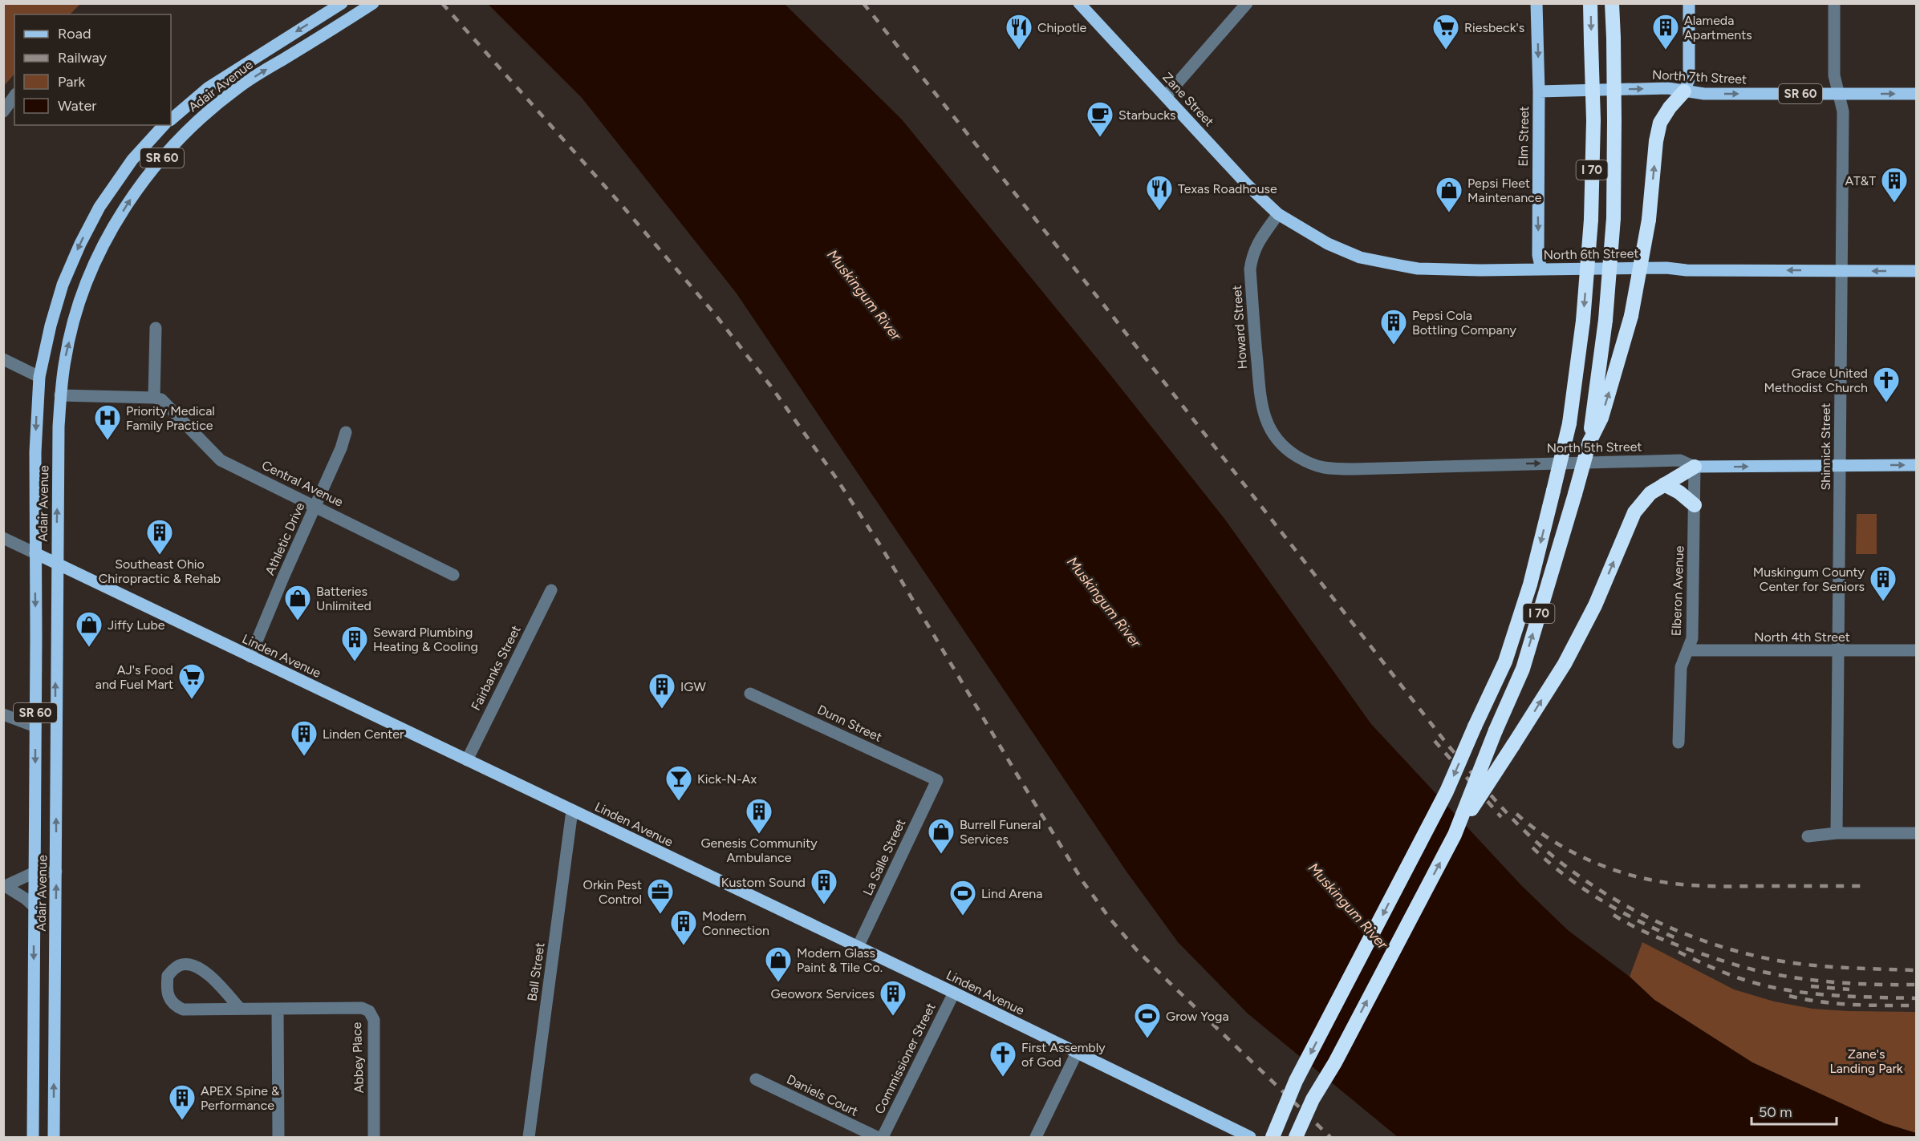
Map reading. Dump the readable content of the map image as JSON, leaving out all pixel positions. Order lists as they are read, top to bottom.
{
  "streets": {
    "highway": ["I 70"],
    "main road": [
      "North 7th Street",
      "Adair Avenue",
      "SR 60",
      "Zane Street",
      "Elm Street",
      "North 6th Street",
      "North 5th Street",
      "Linden Avenue"
    ],
    "street": [
      "Howard Street",
      "Shinnick Street",
      "Central Avenue",
      "Athletic Drive",
      "Elberon Avenue",
      "North 4th Street",
      "Fairbanks Street",
      "Dunn Street",
      "La Salle Street",
      "Ball Street",
      "Abbey Place",
      "Commissioner Street",
      "Daniels Court"
    ]
  },
  "crossings": [
    ["North 7th Street", "Elm Street"],
    ["North 7th Street", "Shinnick Street"],
    ["Adair Avenue", "Linden Avenue"],
    ["Zane Street", "North 6th Street"],
    ["Zane Street", "Howard Street"],
    ["Elm Street", "North 6th Street"],
    ["North 6th Street", "Howard Street"],
    ["North 6th Street", "Shinnick Street"],
    ["Howard Street", "North 5th Street"],
    ["Shinnick Street", "North 5th Street"],
    ["Shinnick Street", "North 4th Street"],
    ["North 5th Street", "Elberon Avenue"],
    ["Central Avenue", "Athletic Drive"],
    ["Athletic Drive", "Linden Avenue"],
    ["Elberon Avenue", "North 4th Street"],
    ["Linden Avenue", "Fairbanks Street"],
    ["Linden Avenue", "La Salle Street"],
    ["Linden Avenue", "Ball Street"],
    ["Linden Avenue", "Commissioner Street"],
    ["Dunn Street", "La Salle Street"]
  ],
  "one_way": [
    "North 7th Street",
    "Elm Street",
    "North 6th Street",
    "North 5th Street"
  ],
  "water": ["Muskingum River"],
  "parks": ["Zane's Landing Park"],
  "places": {
    "restaurant": ["Chipotle", "Texas Roadhouse"],
    "supermarket": ["Riesbeck's", "AJ's Food and Fuel Mart"],
    "building": [
      "Alameda Apartments",
      "AT&T",
      "Pepsi Cola Bottling Company",
      "Southeast Ohio Chiropractic & Rehab",
      "Muskingum County Center for Seniors",
      "Seward Plumbing Heating & Cooling",
      "IGW",
      "Linden Center",
      "Genesis Community Ambulance",
      "Kustom Sound",
      "Modern Connection",
      "Geoworx Services",
      "APEX Spine & Performance"
    ],
    "cafe": ["Starbucks"],
    "shop": [
      "Pepsi Fleet Maintenance",
      "Batteries Unlimited",
      "Jiffy Lube",
      "Burrell Funeral Services",
      "Modern Glass Paint & Tile Co."
    ],
    "church": ["Grace United Methodist Church", "First Assembly of God"],
    "hospital": ["Priority Medical Family Practice"],
    "bar": ["Kick-N-Ax"],
    "office": ["Orkin Pest Control"],
    "sports": ["Lind Arena", "Grow Yoga"]
  },
  "legend": [
    "Road",
    "Railway",
    "Park",
    "Water"
  ],
  "scale_bar": "50 m"
}
